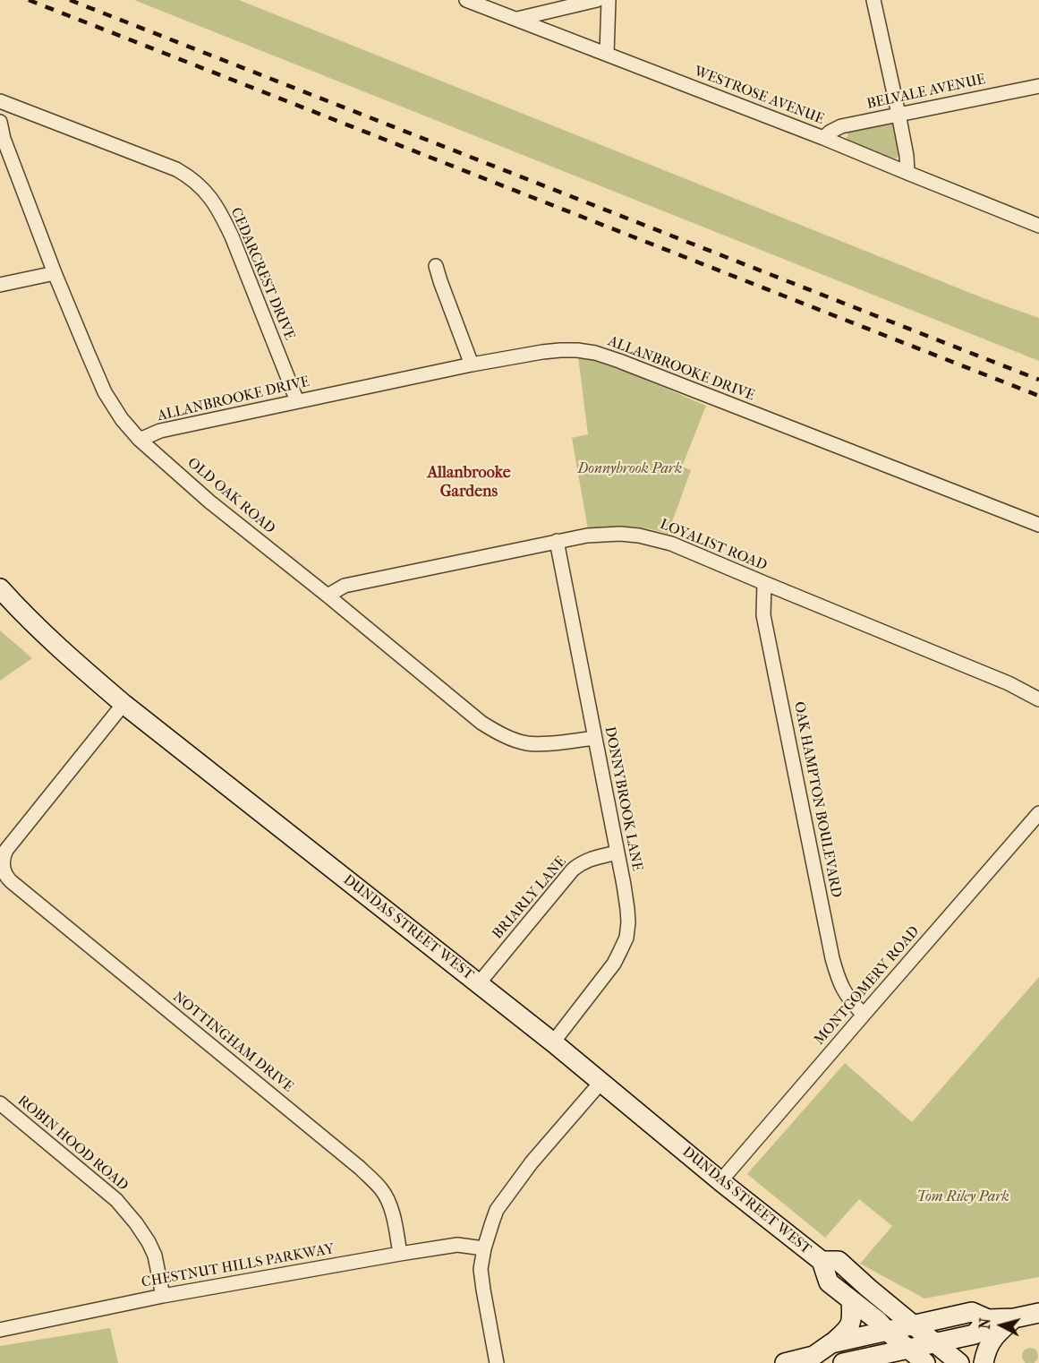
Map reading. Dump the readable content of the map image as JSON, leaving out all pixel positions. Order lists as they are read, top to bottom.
{
  "streets": {
    "main road": ["DUNDAS STREET WEST"],
    "street": [
      "BELVALE AVENUE",
      "WESTROSE AVENUE",
      "CEDARCREST DRIVE",
      "ALLANBROOKE DRIVE",
      "OLD OAK ROAD",
      "LOYALIST ROAD",
      "DONNYBROOK LANE",
      "OAK HAMPTON BOULEVARD",
      "BRIARLY LANE",
      "MONTGOMERY ROAD",
      "NOTTINGHAM DRIVE",
      "ROBIN HOOD ROAD",
      "CHESTNUT HILLS PARKWAY"
    ]
  },
  "crossings": [
    ["BELVALE AVENUE", "WESTROSE AVENUE"],
    ["CEDARCREST DRIVE", "ALLANBROOKE DRIVE"],
    ["ALLANBROOKE DRIVE", "OLD OAK ROAD"],
    ["OLD OAK ROAD", "LOYALIST ROAD"],
    ["OLD OAK ROAD", "DONNYBROOK LANE"],
    ["LOYALIST ROAD", "DONNYBROOK LANE"],
    ["LOYALIST ROAD", "OAK HAMPTON BOULEVARD"],
    ["DONNYBROOK LANE", "BRIARLY LANE"],
    ["DONNYBROOK LANE", "DUNDAS STREET WEST"],
    ["OAK HAMPTON BOULEVARD", "MONTGOMERY ROAD"],
    ["BRIARLY LANE", "DUNDAS STREET WEST"],
    ["DUNDAS STREET WEST", "MONTGOMERY ROAD"],
    ["DUNDAS STREET WEST", "NOTTINGHAM DRIVE"],
    ["NOTTINGHAM DRIVE", "CHESTNUT HILLS PARKWAY"],
    ["ROBIN HOOD ROAD", "CHESTNUT HILLS PARKWAY"]
  ],
  "districts": ["Allanbrooke Gardens"],
  "parks": ["Donnybrook Park", "Tom Riley Park"],
  "north": "left"
}
